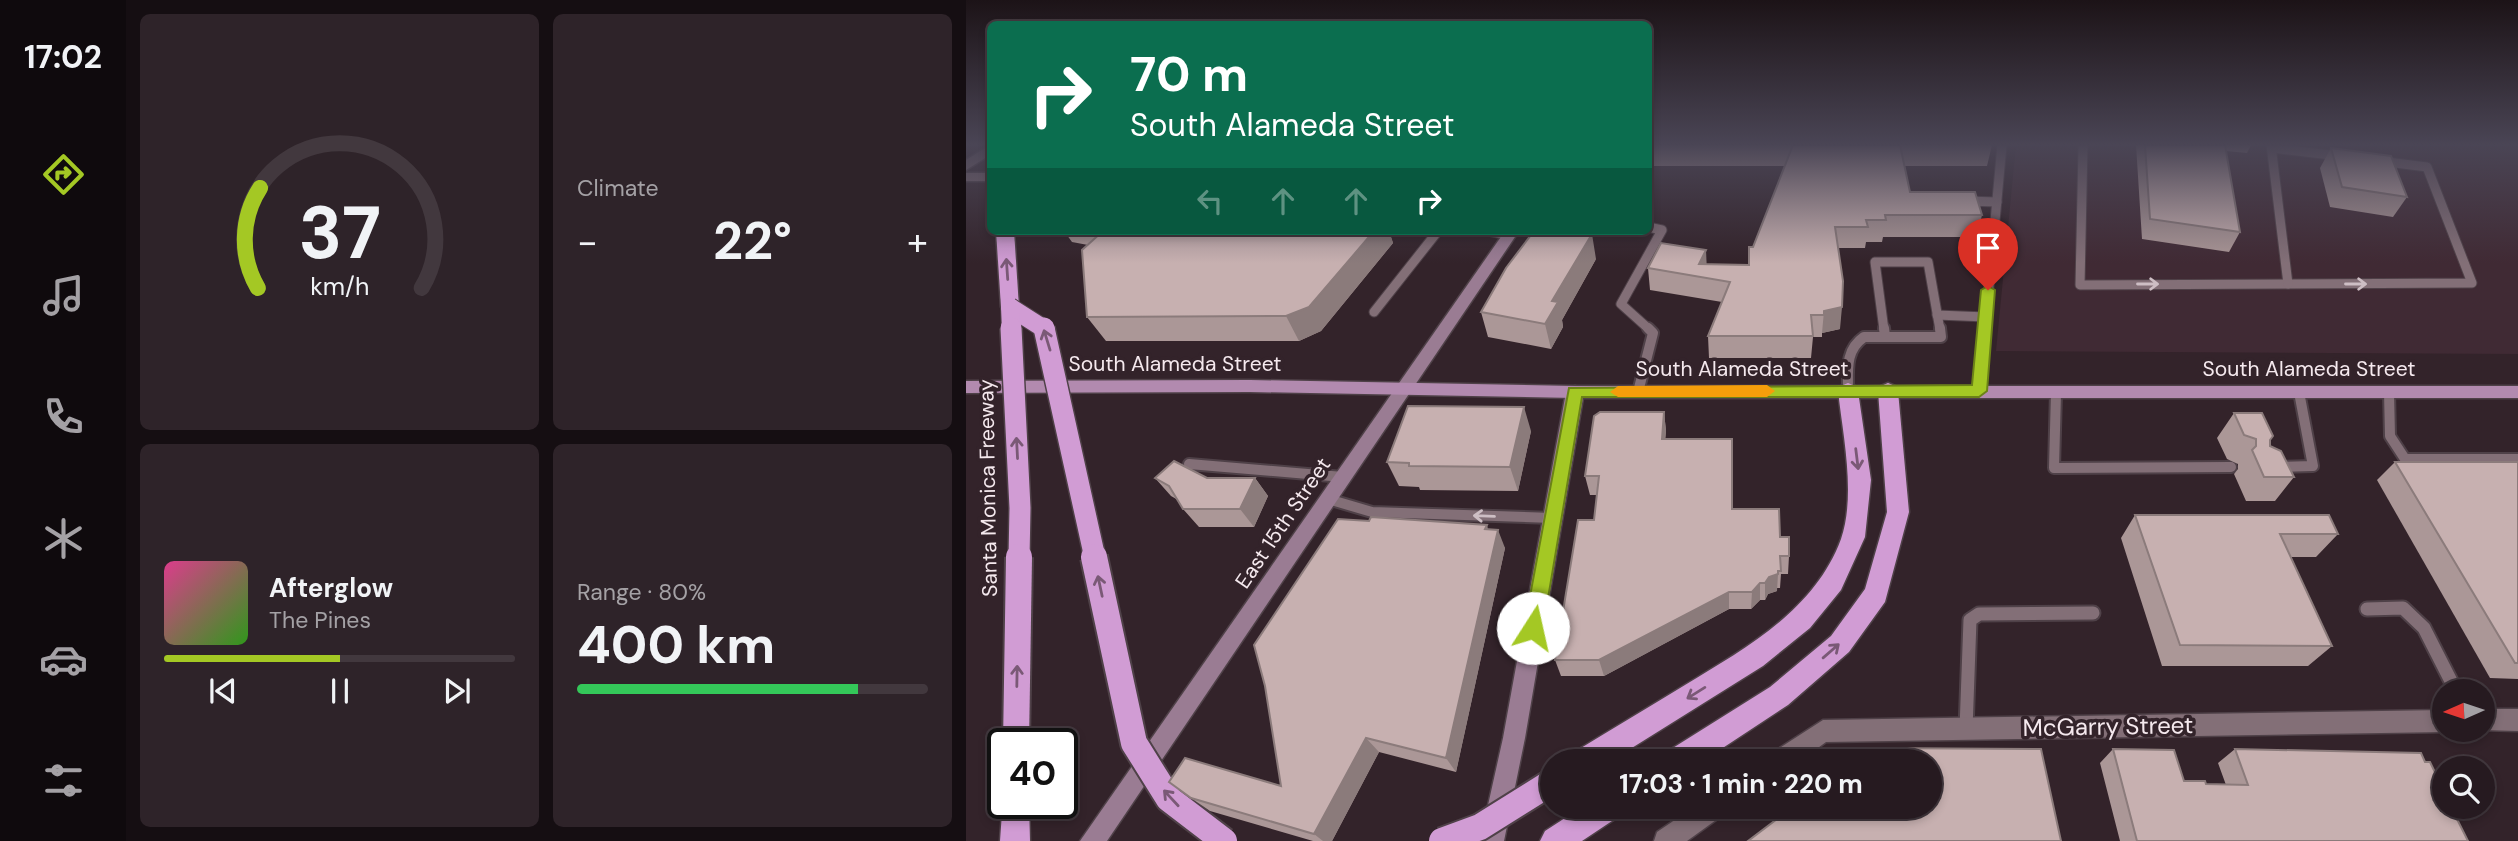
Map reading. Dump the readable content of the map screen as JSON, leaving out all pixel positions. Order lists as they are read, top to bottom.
{
  "streets": {
    "highway": ["Santa Monica Freeway"],
    "main road": ["South Alameda Street"],
    "street": ["East 15th Street", "McGarry Street"]
  },
  "crossings": [
    ["South Alameda Street", "East 15th Street"]
  ],
  "one_way": ["Santa Monica Freeway"],
  "north": "left",
  "page": {
    "tabs": "17:02",
    "tile": [
      "Climate",
      ["Range · 80%", "400 km"]
    ],
    "turn": ["70 m", "South Alameda Street"],
    "heat": ["−", "22°", "+"],
    "song": ["Afterglow", "The Pines"],
    "limit": "40",
    "trip": "17:03 · 1 min · 220 m",
    "gauge": ["37", "km/h"]
  }
}
